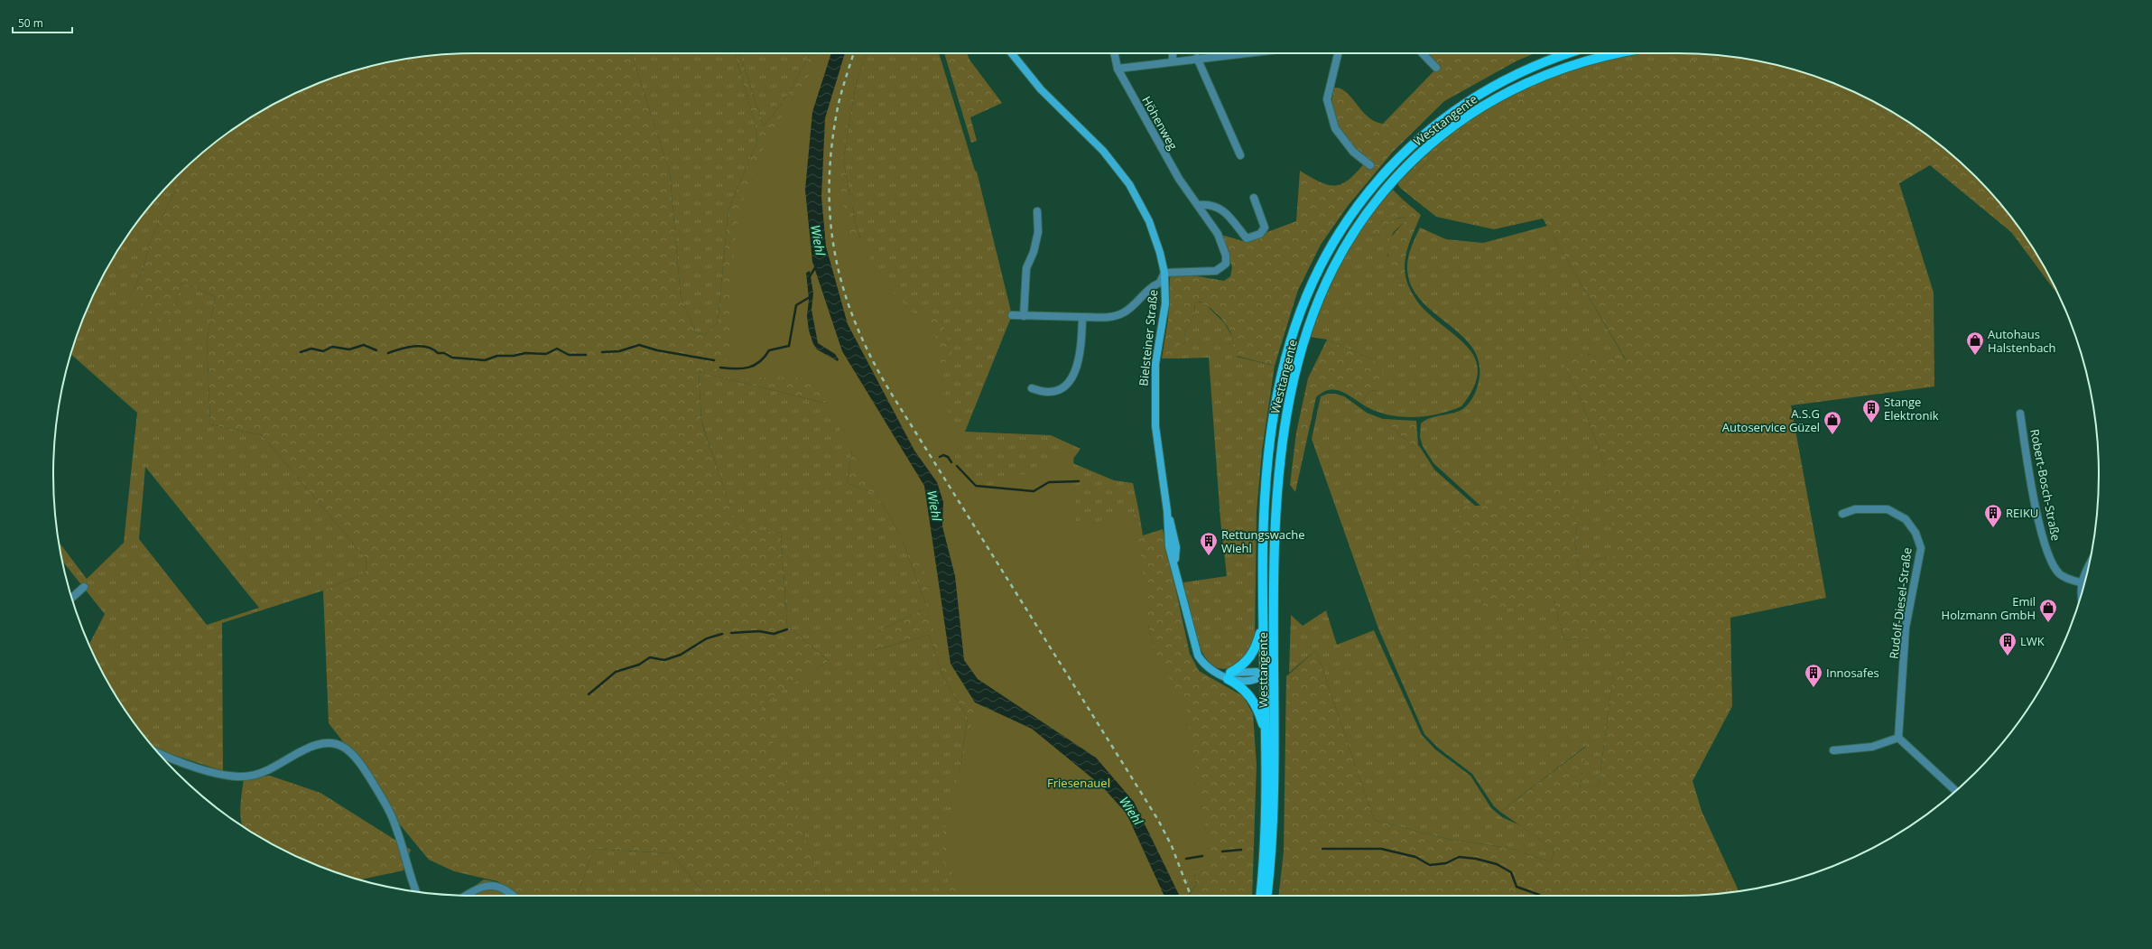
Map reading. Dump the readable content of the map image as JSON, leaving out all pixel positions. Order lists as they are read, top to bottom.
{
  "streets": {
    "main road": ["Westtangente", "Bielsteiner Straße"],
    "street": ["Höhenweg", "Robert-Bosch-Straße", "Rudolf-Diesel-Straße"]
  },
  "crossings": [
    ["Höhenweg", "Bielsteiner Straße"]
  ],
  "water": ["Wiehl"],
  "parks": ["Friesenauel"],
  "places": {
    "shop": ["Autohaus Halstenbach", "A.S.G Autoservice Güzel", "Emil Holzmann GmbH"],
    "building": [
      "Stange Elektronik",
      "REIKU",
      "Rettungswache Wiehl",
      "LWK",
      "Innosafes"
    ]
  },
  "scale_bar": "50 m"
}
